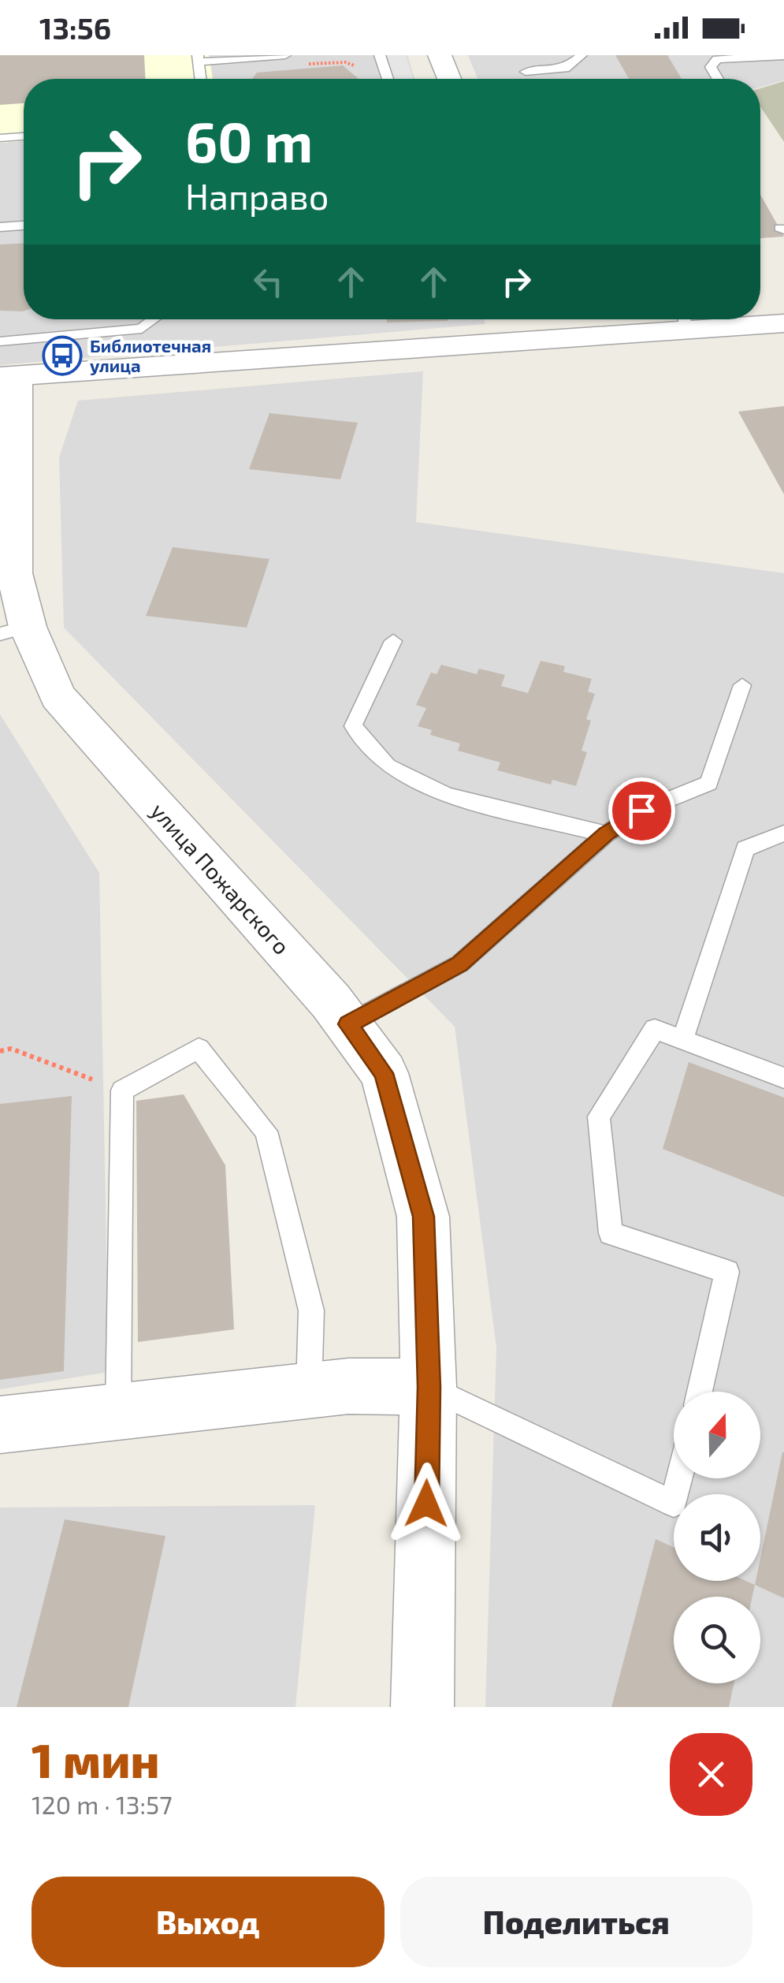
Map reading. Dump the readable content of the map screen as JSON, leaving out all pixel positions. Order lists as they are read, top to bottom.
{
  "streets": {
    "street": ["улица Пожарского"]
  },
  "places": {
    "bus stop": ["Библиотечная улица"]
  },
  "north": "top",
  "page": {
    "status": "13:56",
    "turn": ["60 m", "Направо"],
    "heading": ["1 мин", "120 m · 13:57"],
    "buttons": ["Выход", "Поделиться"]
  }
}
